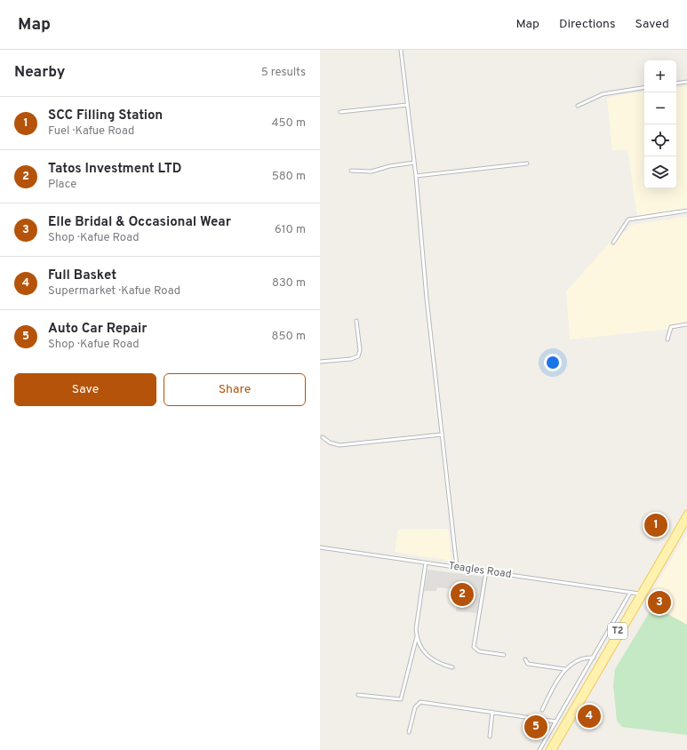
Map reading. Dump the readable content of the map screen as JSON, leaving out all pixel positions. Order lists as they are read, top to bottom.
{
  "streets": {
    "main road": ["T2"],
    "street": ["Teagles Road"]
  },
  "crossings": [
    ["Teagles Road", "T2"]
  ],
  "page": {
    "header": "Map",
    "nav": ["Map", "Directions", "Saved"],
    "heading": ["Nearby", "5 results"],
    "map_buttons": ["+", "−"],
    "list": [
      {
        "mark": "1",
        "name": "SCC Filling Station",
        "note": "Fuel · Kafue Road",
        "value": "450 m"
      },
      {
        "mark": "2",
        "name": "Tatos Investment LTD",
        "note": "Place",
        "value": "580 m"
      },
      {
        "mark": "3",
        "name": "Elle Bridal & Occasional Wear",
        "note": "Shop · Kafue Road",
        "value": "610 m"
      },
      {
        "mark": "4",
        "name": "Full Basket",
        "note": "Supermarket · Kafue Road",
        "value": "830 m"
      },
      {
        "mark": "5",
        "name": "Auto Car Repair",
        "note": "Shop · Kafue Road",
        "value": "850 m"
      }
    ],
    "buttons": ["Save", "Share"],
    "pins": [
      "1",
      "2",
      "3",
      "4",
      "5"
    ]
  }
}
